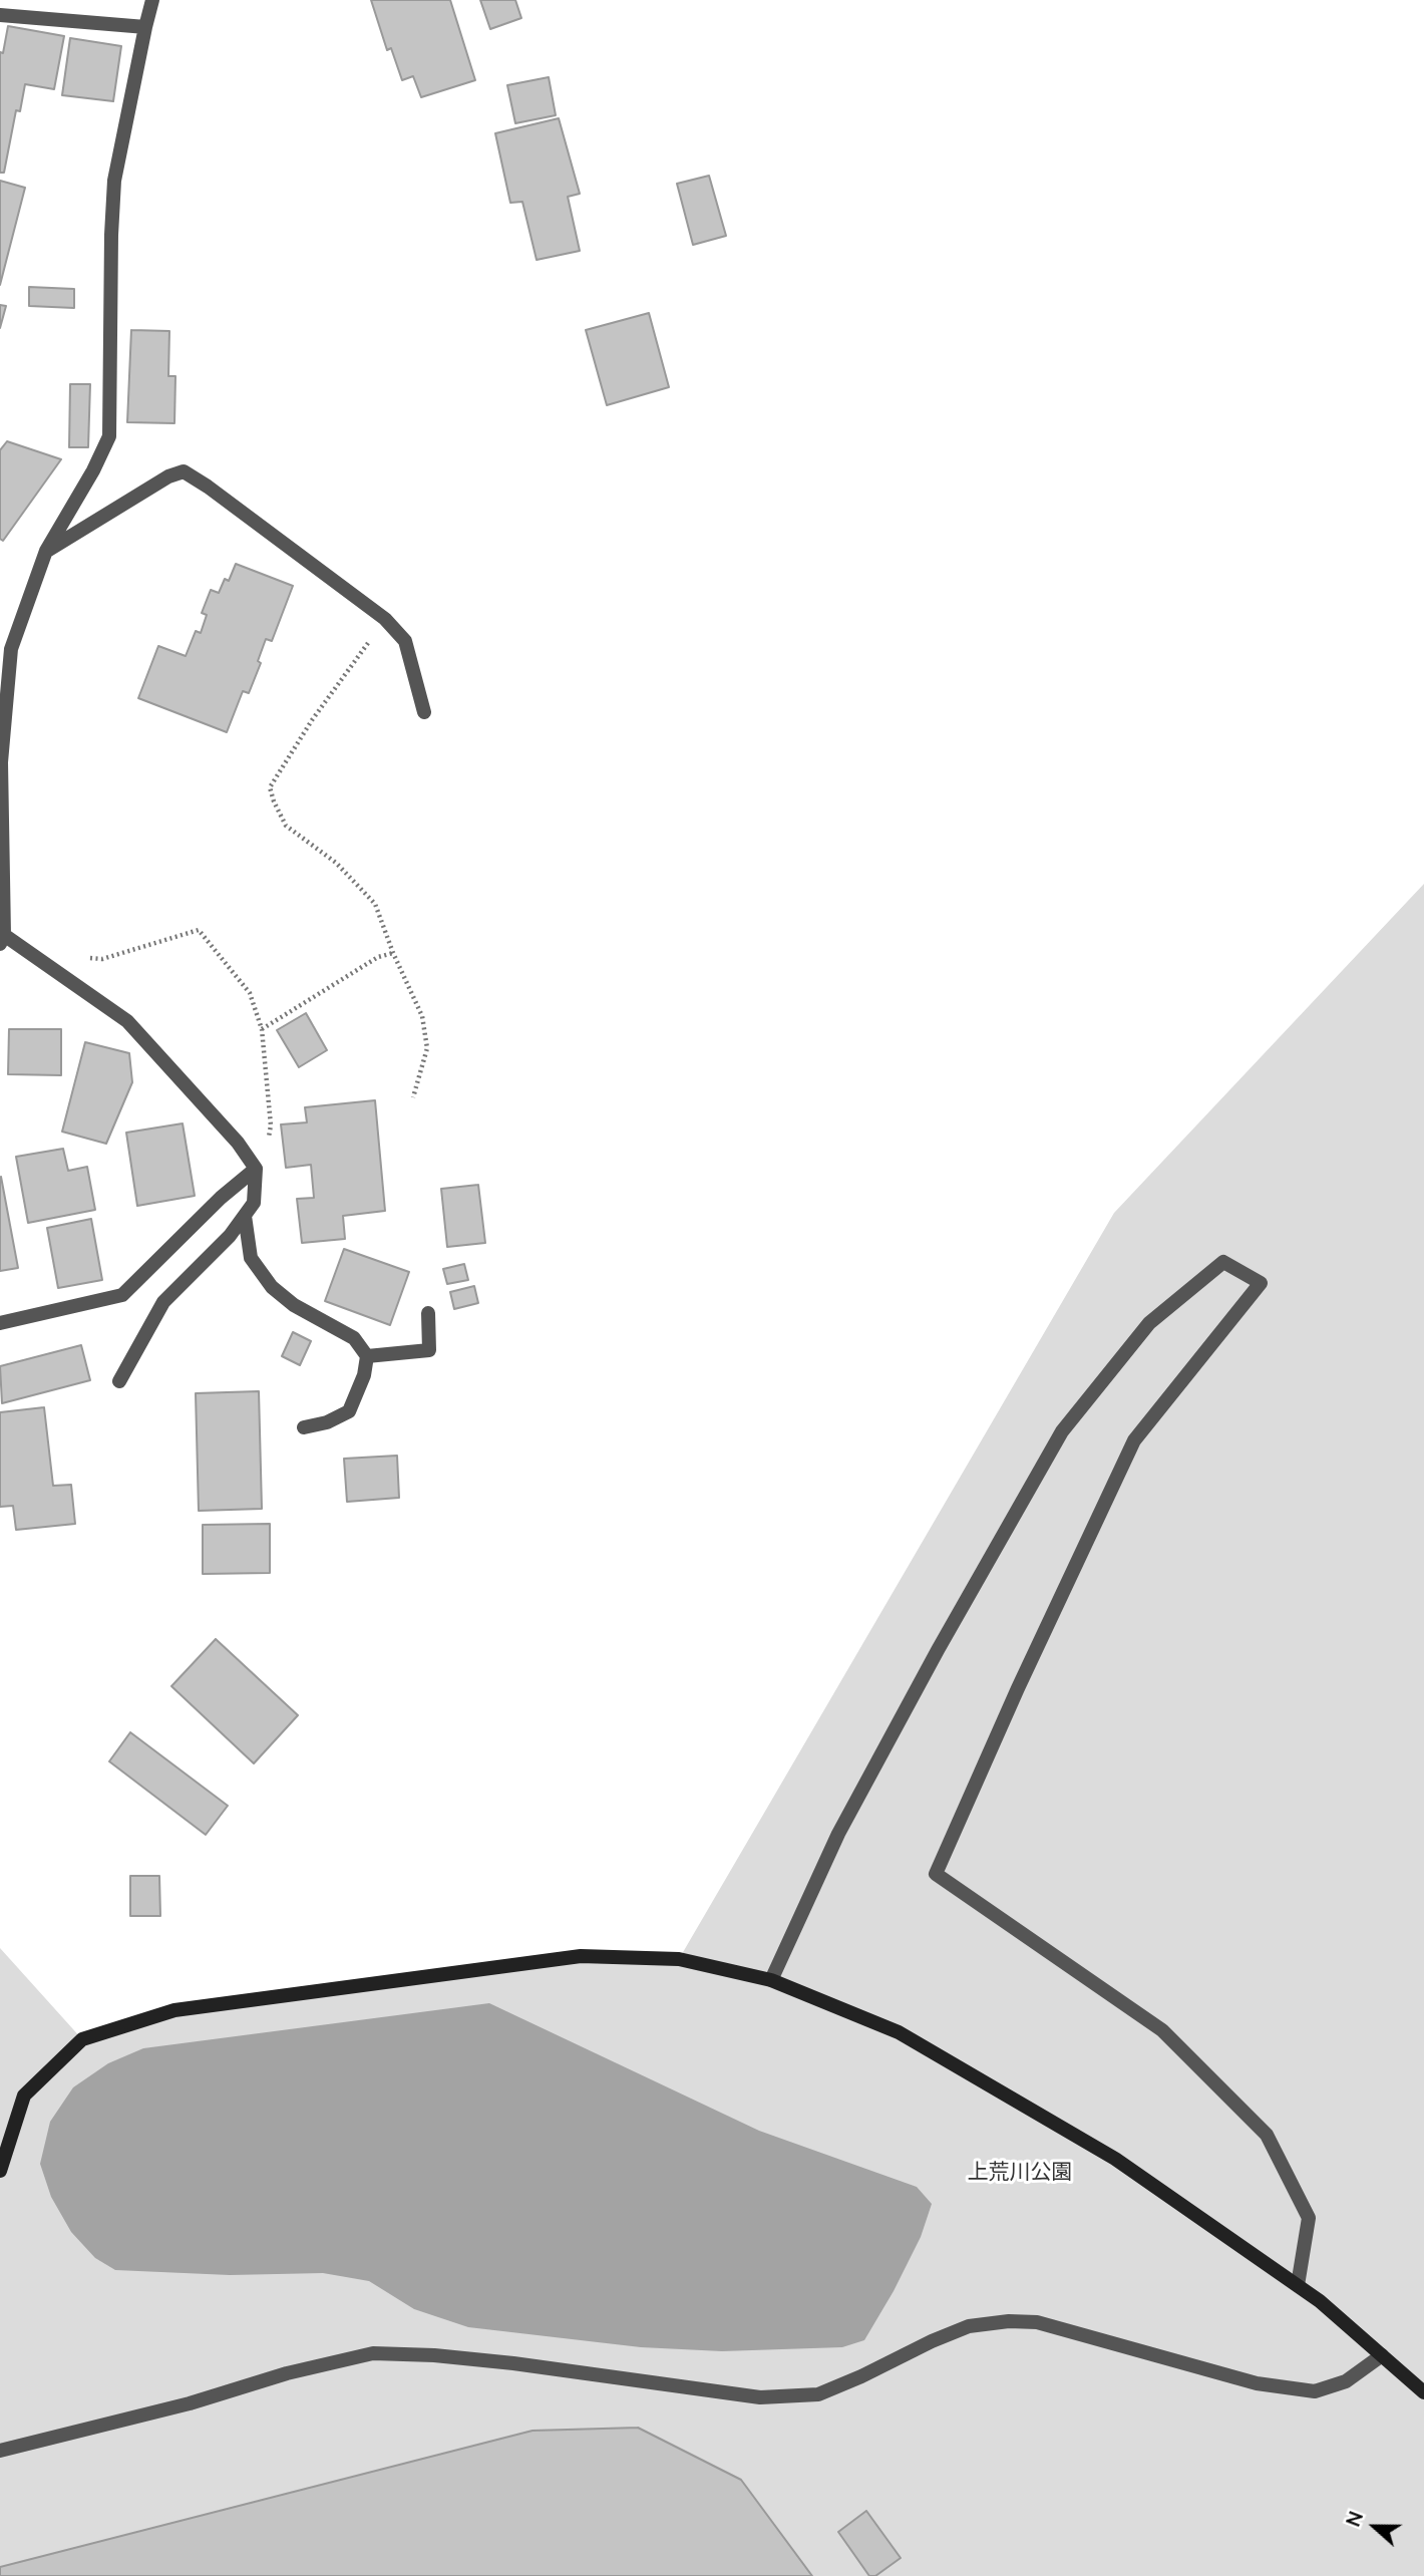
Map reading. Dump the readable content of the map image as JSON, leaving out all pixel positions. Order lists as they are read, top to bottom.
{
  "parks": ["上荒川公園"],
  "north": "left"
}
